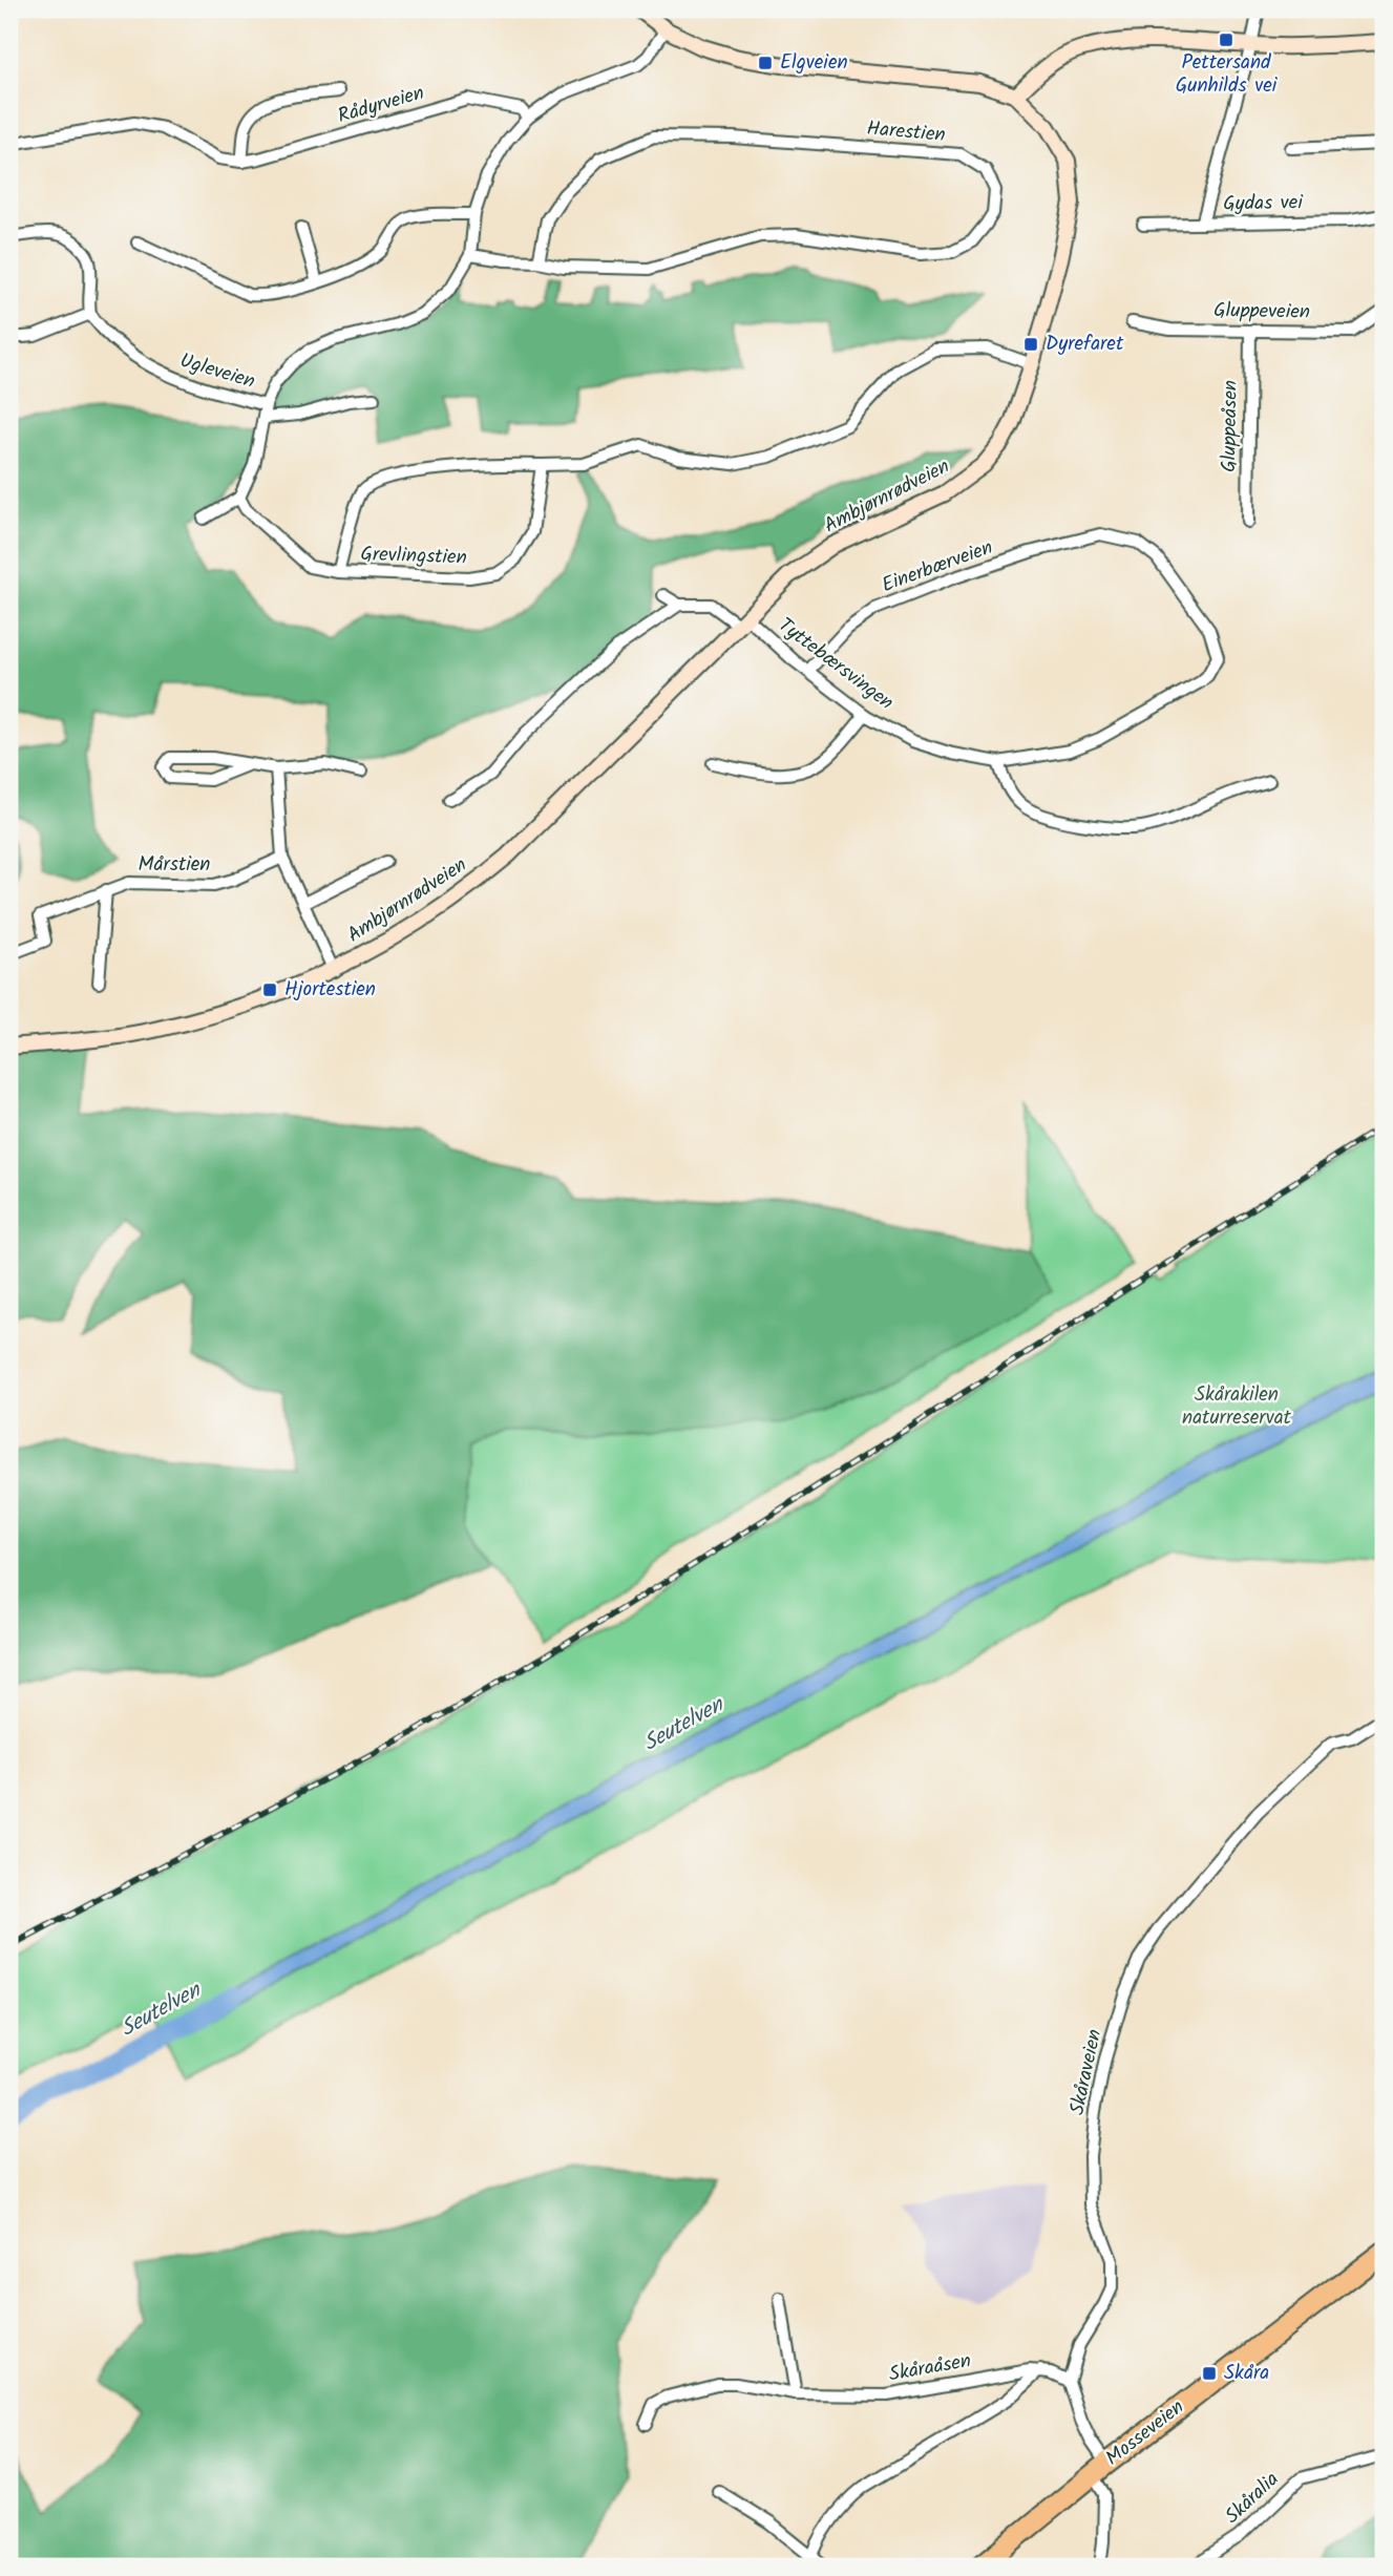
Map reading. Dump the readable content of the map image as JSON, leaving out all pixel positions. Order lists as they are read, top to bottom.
{
  "streets": {
    "highway": ["Mosseveien"],
    "street": [
      "Rådyrveien",
      "Harestien",
      "Gydas vei",
      "Gluppeveien",
      "Ugleveien",
      "Gluppeåsen",
      "Ambjørnrødveien",
      "Grevlingstien",
      "Einerbærveien",
      "Tyttebærsvingen",
      "Mårstien",
      "Skåraveien",
      "Skåraåsen",
      "Skåralia"
    ]
  },
  "crossings": [
    ["Gluppeveien", "Gluppeåsen"],
    ["Ambjørnrødveien", "Grevlingstien"],
    ["Ambjørnrødveien", "Tyttebærsvingen"],
    ["Einerbærveien", "Tyttebærsvingen"],
    ["Skåraveien", "Skåraåsen"]
  ],
  "water": ["Seutelven"],
  "parks": ["Skårakilen naturreservat"],
  "places": {
    "transit": [
      "Pettersand Gunhilds vei",
      "Elgveien",
      "Dyrefaret",
      "Hjortestien",
      "Skåra"
    ]
  }
}
